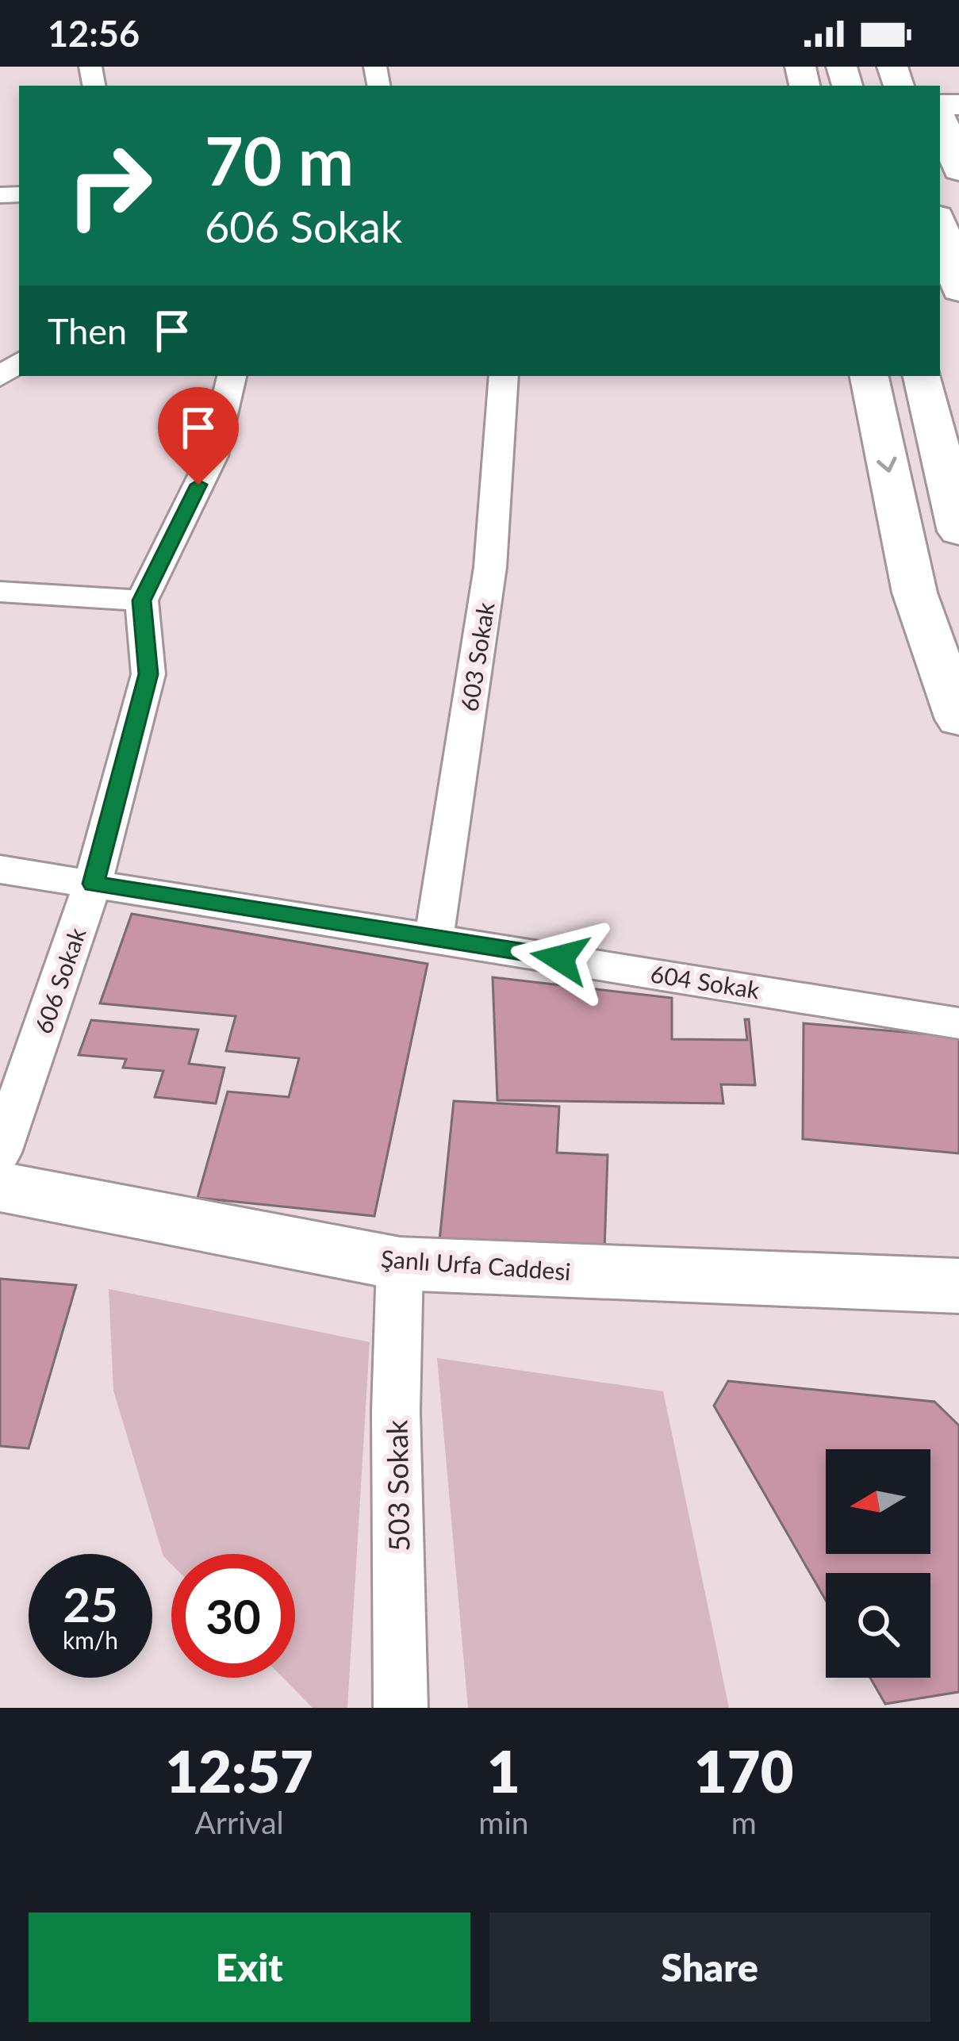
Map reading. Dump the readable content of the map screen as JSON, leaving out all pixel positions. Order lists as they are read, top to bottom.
{
  "streets": {
    "main road": ["Şanlı Urfa Caddesi"],
    "street": [
      "603 Sokak",
      "606 Sokak",
      "604 Sokak",
      "503 Sokak"
    ]
  },
  "crossings": [
    ["603 Sokak", "604 Sokak"],
    ["606 Sokak", "604 Sokak"],
    ["Şanlı Urfa Caddesi", "503 Sokak"]
  ],
  "north": "left",
  "page": {
    "status": "12:56",
    "turn": ["70 m", "606 Sokak"],
    "then": "Then",
    "speed": "25 km/h",
    "limit": "30",
    "eta": [
      "12:57",
      "Arrival",
      "1",
      "min",
      "170",
      "m"
    ],
    "buttons": ["Exit", "Share"]
  }
}
